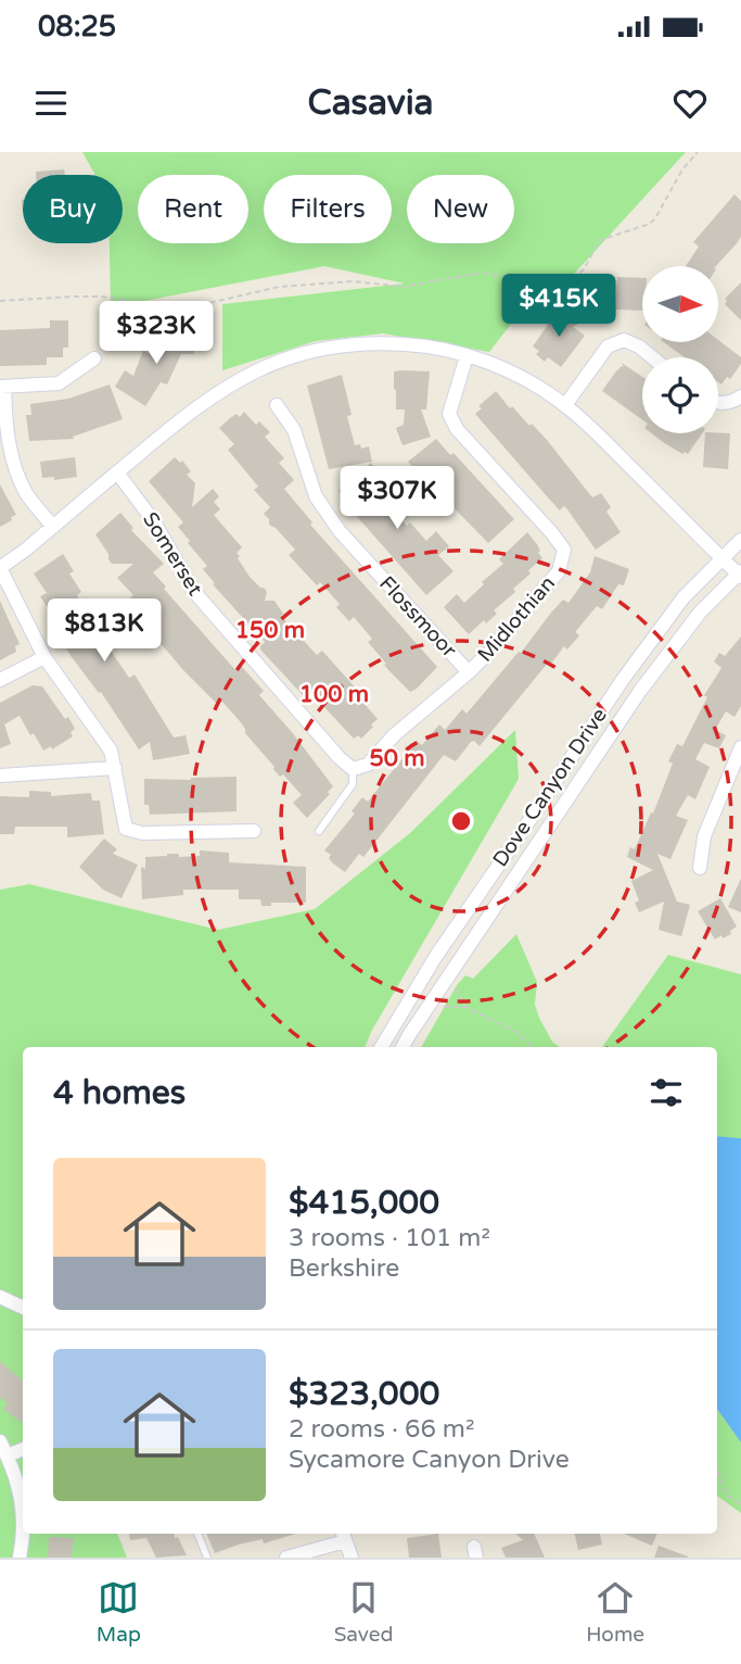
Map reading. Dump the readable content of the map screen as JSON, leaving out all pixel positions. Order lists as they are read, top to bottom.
{
  "streets": {
    "street": [
      "Somerset",
      "Flossmoor",
      "Midlothian",
      "Dove Canyon Drive"
    ]
  },
  "crossings": [
    ["Somerset", "Midlothian"],
    ["Flossmoor", "Midlothian"]
  ],
  "north": "right",
  "page": {
    "status": "08:25",
    "header": "Casavia",
    "chip": [
      "Buy",
      "Rent",
      "Filters",
      "New"
    ],
    "price": [
      "$415K",
      "$323K",
      "$307K",
      "$813K"
    ],
    "heading": "4 homes",
    "list": [
      {
        "name": "$415,000",
        "note": "3 rooms · 101 m² · Berkshire"
      },
      {
        "name": "$323,000",
        "note": "2 rooms · 66 m² · Sycamore Canyon Drive"
      }
    ],
    "tabs": ["Map", "Saved", "Home"]
  },
  "rings": ["150 m", "100 m", "50 m"]
}
